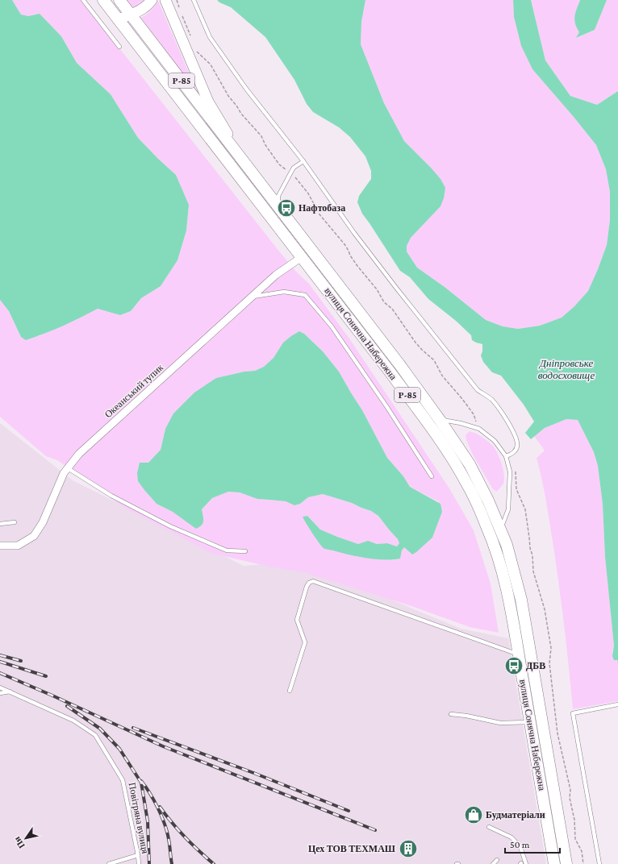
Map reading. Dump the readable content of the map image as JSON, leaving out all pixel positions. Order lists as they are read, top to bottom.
{
  "streets": {
    "main road": ["Р-85", "вулиця Сонячна Набережна"],
    "street": ["Океанський тупик"],
    "lane": ["Повітряна вулиця"]
  },
  "crossings": [
    ["вулиця Сонячна Набережна", "Океанський тупик"]
  ],
  "water": ["Дніпровське водосховище"],
  "places": {
    "bus stop": ["Нафтобаза", "ДБВ"],
    "shop": ["Будматеріали"],
    "building": ["Цех ТОВ ТЕХМАШ"]
  },
  "scale_bar": "50 m",
  "north": "bottom left"
}
